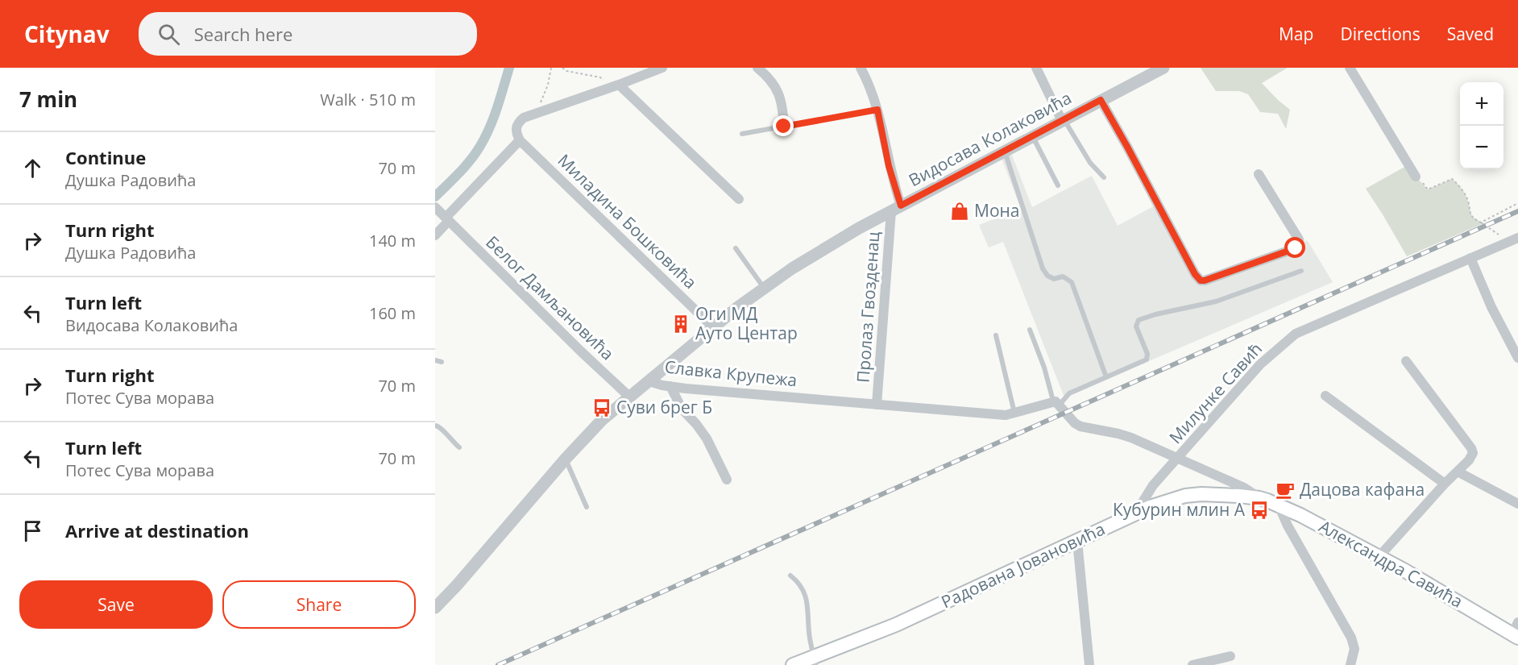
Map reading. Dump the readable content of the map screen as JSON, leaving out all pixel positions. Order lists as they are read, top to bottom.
{
  "streets": {
    "main road": ["Александра Савића", "Радована Јовановића"],
    "street": [
      "Видосава Колаковића",
      "Миладина Бошковића",
      "Белог Дамљановића",
      "Пролаз Гвозденац",
      "Славка Крупежа",
      "Милунке Савић"
    ]
  },
  "crossings": [
    ["Видосава Колаковића", "Миладина Бошковића"],
    ["Видосава Колаковића", "Пролаз Гвозденац"],
    ["Видосава Колаковића", "Славка Крупежа"],
    ["Белог Дамљановића", "Славка Крупежа"],
    ["Пролаз Гвозденац", "Славка Крупежа"],
    ["Милунке Савић", "Радована Јовановића"],
    ["Александра Савића", "Радована Јовановића"]
  ],
  "places": {
    "shop": ["Мона"],
    "building": ["Оги МД Ауто Центар"],
    "bus stop": ["Суви брег Б", "Кубурин млин А"],
    "cafe": ["Дацова кафана"]
  },
  "page": {
    "header": "Citynav",
    "search": "Search here",
    "nav": ["Map", "Directions", "Saved"],
    "heading": ["7 min", "Walk · 510 m"],
    "map_buttons": ["+", "−"],
    "list": [
      ["Continue", "Душка Радовића", "70 m"],
      ["Turn right", "Душка Радовића", "140 m"],
      ["Turn left", "Видосава Колаковића", "160 m"],
      ["Turn right", "Потес Сува морава", "70 m"],
      ["Turn left", "Потес Сува морава", "70 m"],
      "Arrive at destination"
    ],
    "buttons": ["Save", "Share"]
  }
}
